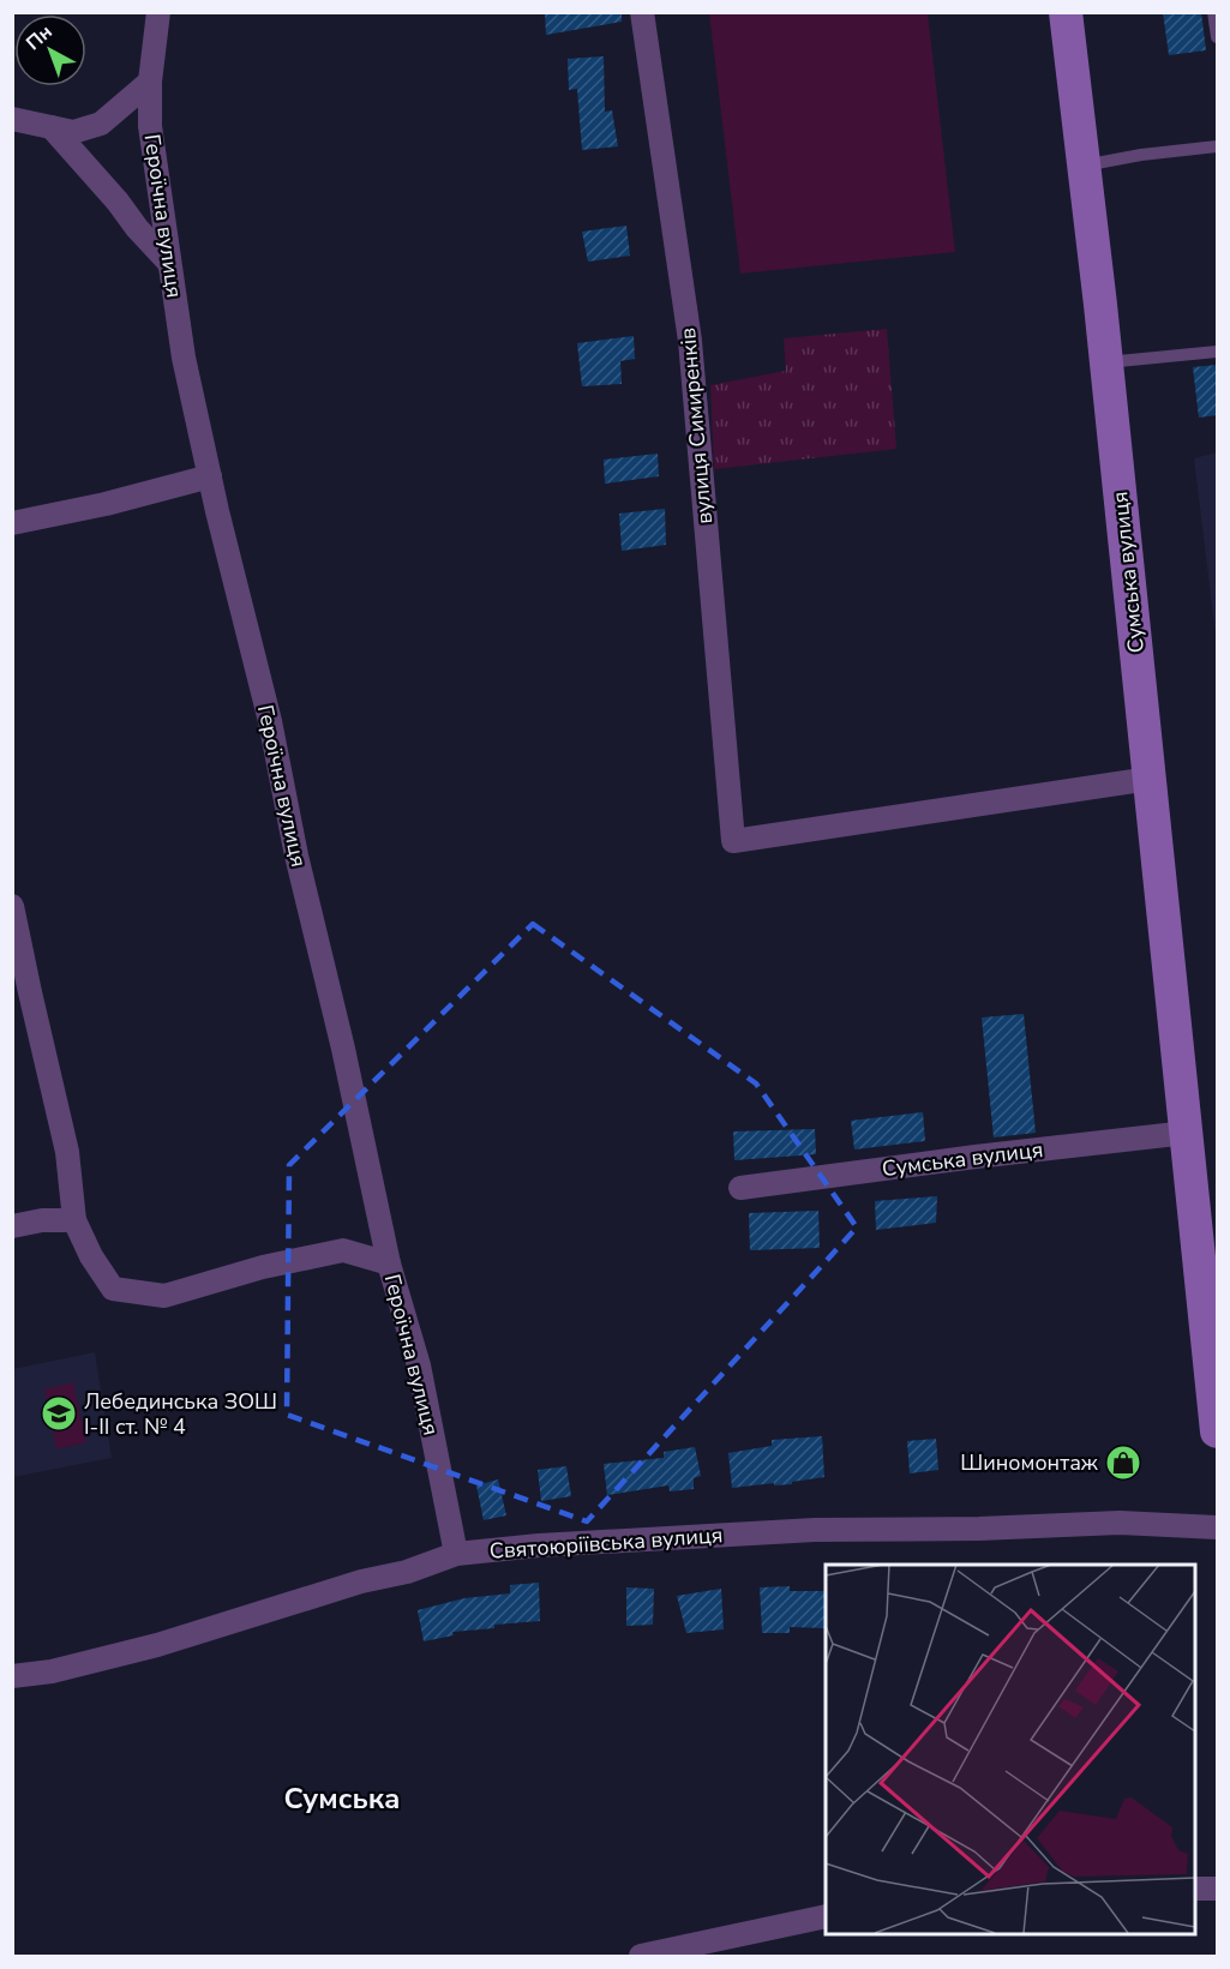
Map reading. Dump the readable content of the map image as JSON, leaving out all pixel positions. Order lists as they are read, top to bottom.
{
  "streets": {
    "main road": ["Сумська вулиця"],
    "street": ["Героїчна вулиця", "вулиця Симиренків", "Святоюріївська вулиця"]
  },
  "crossings": [
    ["Героїчна вулиця", "Святоюріївська вулиця"],
    ["вулиця Симиренків", "Сумська вулиця"]
  ],
  "districts": ["Сумська"],
  "places": {
    "school or university": ["Лебединська ЗОШ І-ІІ ст. № 4"],
    "shop": ["Шиномонтаж"]
  },
  "north": "top left"
}
